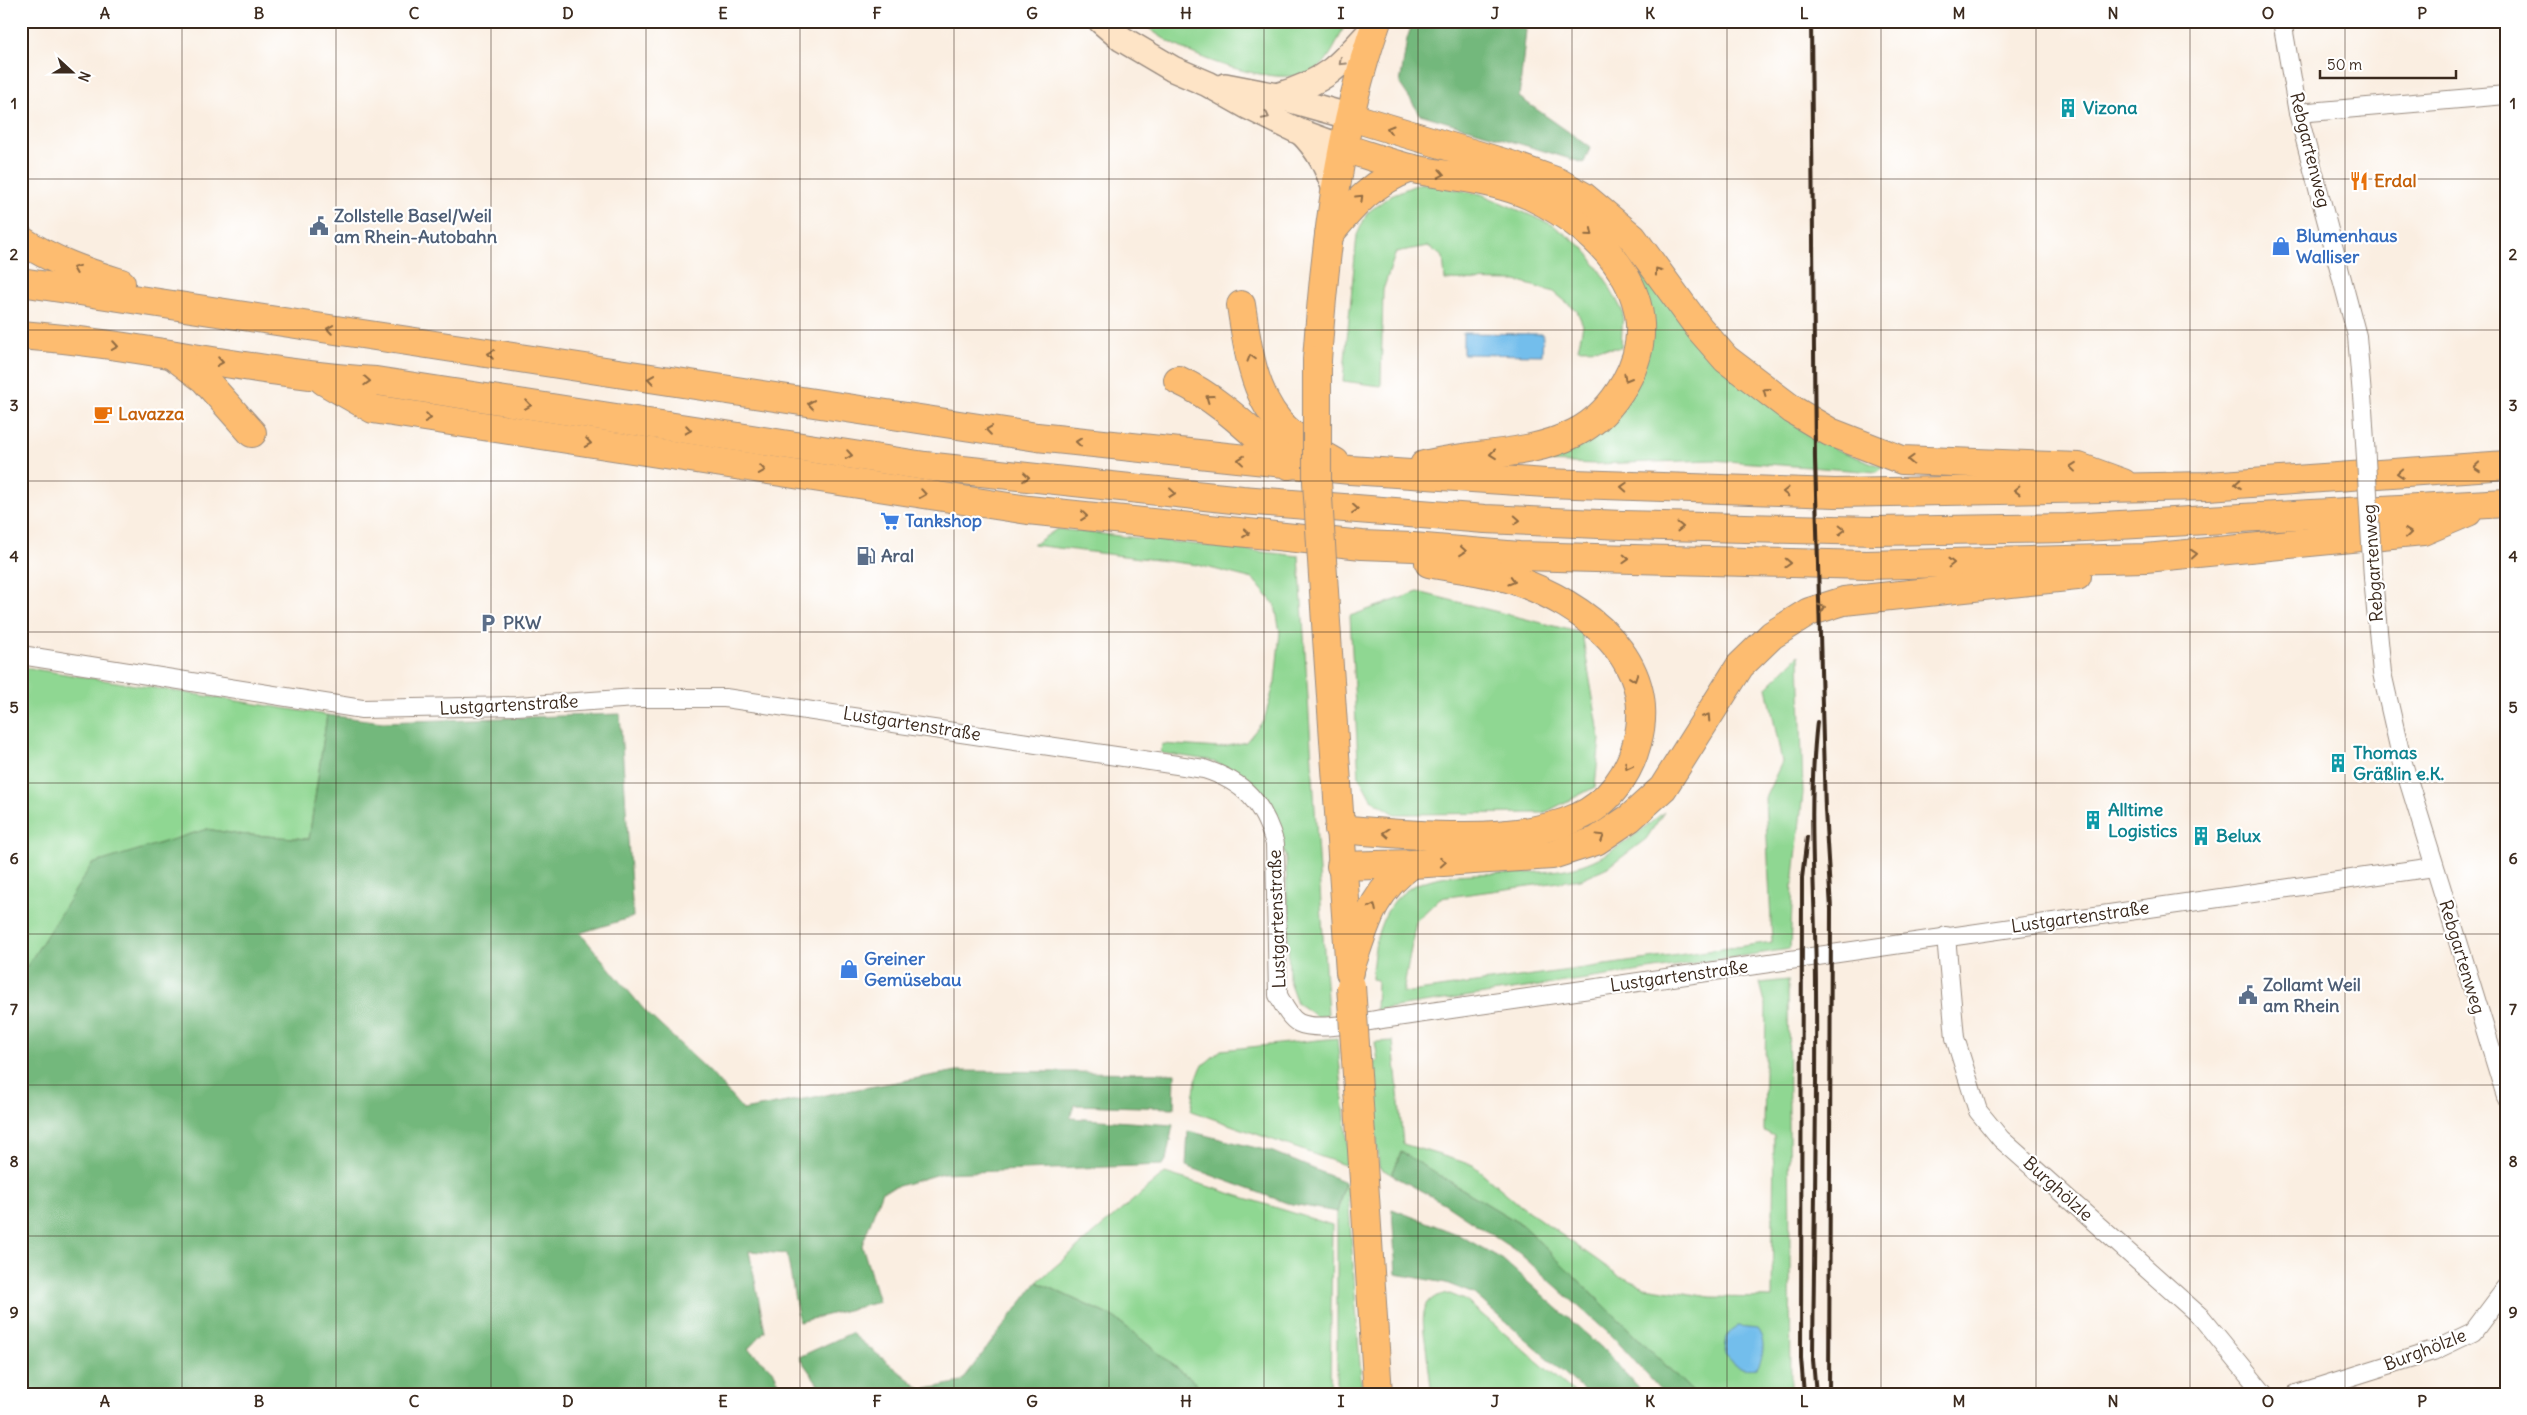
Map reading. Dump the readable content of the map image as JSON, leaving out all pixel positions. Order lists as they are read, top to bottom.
{
  "streets": {
    "street": ["Rebgartenweg", "Lustgartenstraße", "Burghölzle"]
  },
  "crossings": [
    ["Rebgartenweg", "Lustgartenstraße"],
    ["Lustgartenstraße", "Burghölzle"]
  ],
  "places": {
    "building": [
      "Vizona",
      "Thomas Gräßlin e.K.",
      "Alltime Logistics",
      "Belux"
    ],
    "restaurant": ["Erdal"],
    "public building": ["Zollstelle Basel/Weil am Rhein-Autobahn", "Zollamt Weil am Rhein"],
    "shop": ["Blumenhaus Walliser", "Greiner Gemüsebau"],
    "cafe": ["Lavazza"],
    "supermarket": ["Tankshop"],
    "fuel station": ["Aral"],
    "parking": ["PKW"]
  },
  "scale_bar": "50 m",
  "north": "right",
  "grid": {
    "columns": [
      "A",
      "B",
      "C",
      "D",
      "E",
      "F",
      "G",
      "H",
      "I",
      "J",
      "K",
      "L",
      "M",
      "N",
      "O",
      "P"
    ],
    "rows": [
      "1",
      "2",
      "3",
      "4",
      "5",
      "6",
      "7",
      "8",
      "9"
    ]
  }
}
